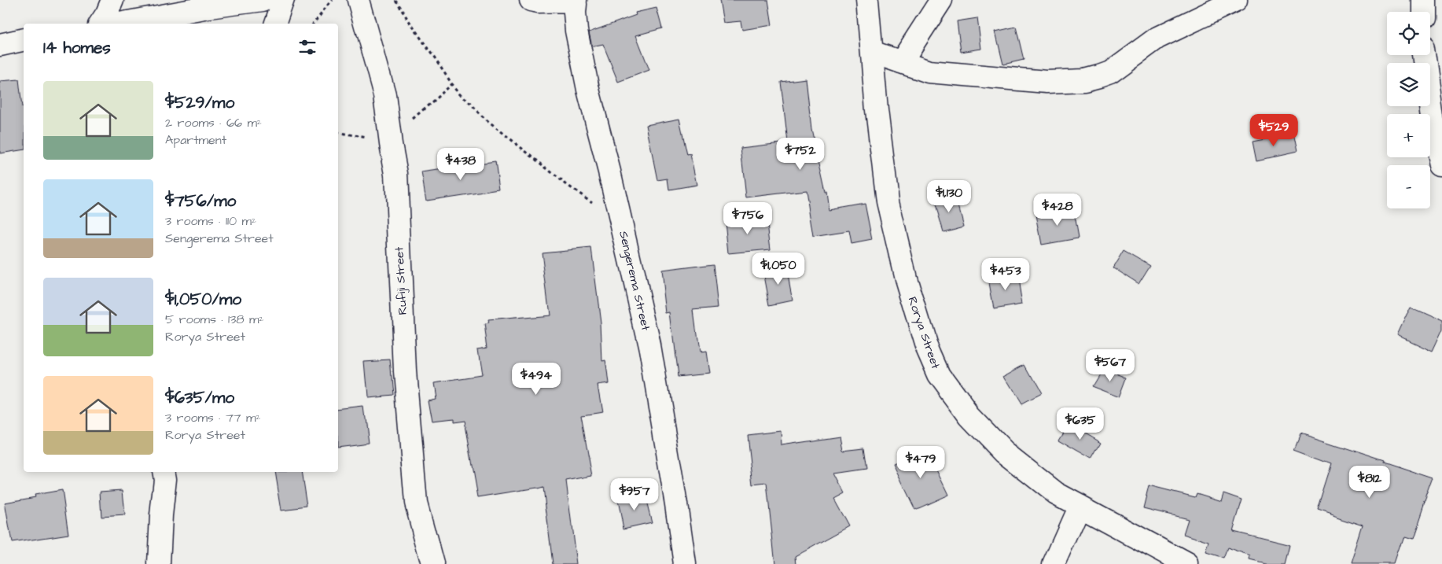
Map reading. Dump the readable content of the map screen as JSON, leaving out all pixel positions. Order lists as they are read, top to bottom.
{
  "streets": {
    "street": ["Rufiji Street", "Sengerema Street", "Rorya Street"]
  },
  "page": {
    "map_buttons": ["+", "−"],
    "heading": "14 homes",
    "list": [
      {
        "name": "$529/mo",
        "note": "2 rooms · 66 m² · Apartment"
      },
      {
        "name": "$756/mo",
        "note": "3 rooms · 110 m² · Sengerema Street"
      },
      {
        "name": "$1,050/mo",
        "note": "5 rooms · 138 m² · Rorya Street"
      },
      {
        "name": "$635/mo",
        "note": "3 rooms · 77 m² · Rorya Street"
      }
    ],
    "price": [
      "$529",
      "$752",
      "$438",
      "$1,130",
      "$428",
      "$756",
      "$1,050",
      "$453",
      "$567",
      "$494",
      "$635",
      "$479",
      "$812",
      "$957"
    ]
  }
}
